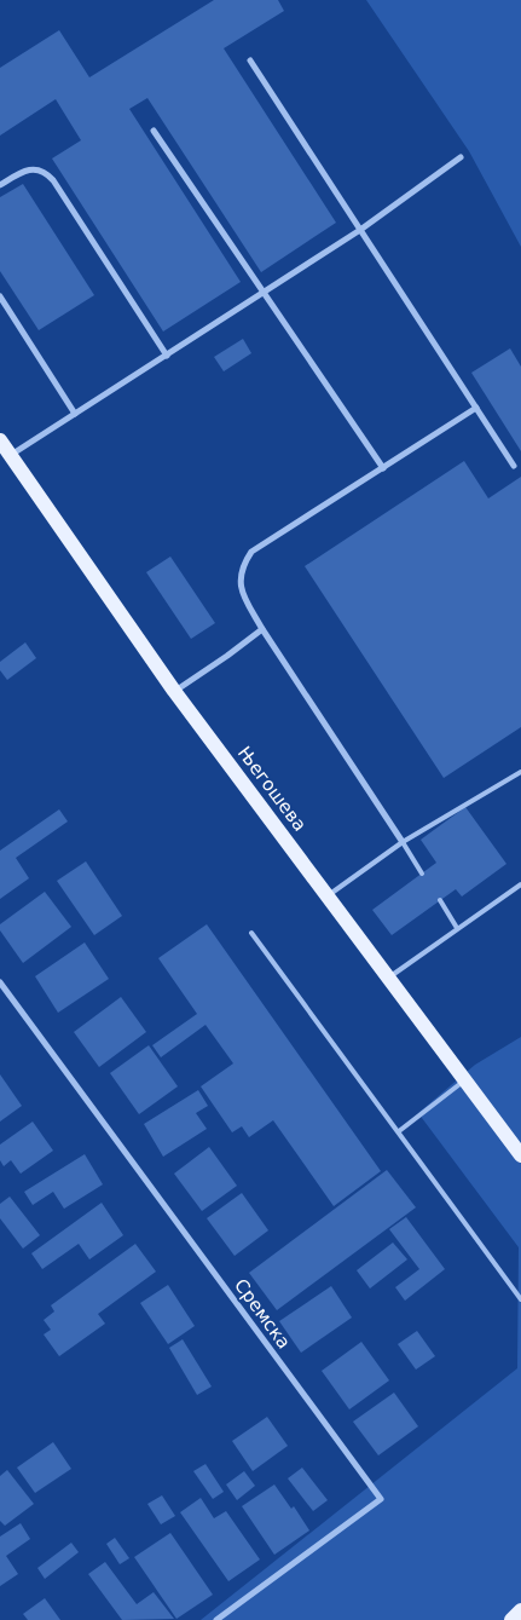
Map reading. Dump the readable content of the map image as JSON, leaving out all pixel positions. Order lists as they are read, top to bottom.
{
  "streets": {
    "main road": ["Његошева"],
    "street": ["Сремска"]
  }
}
